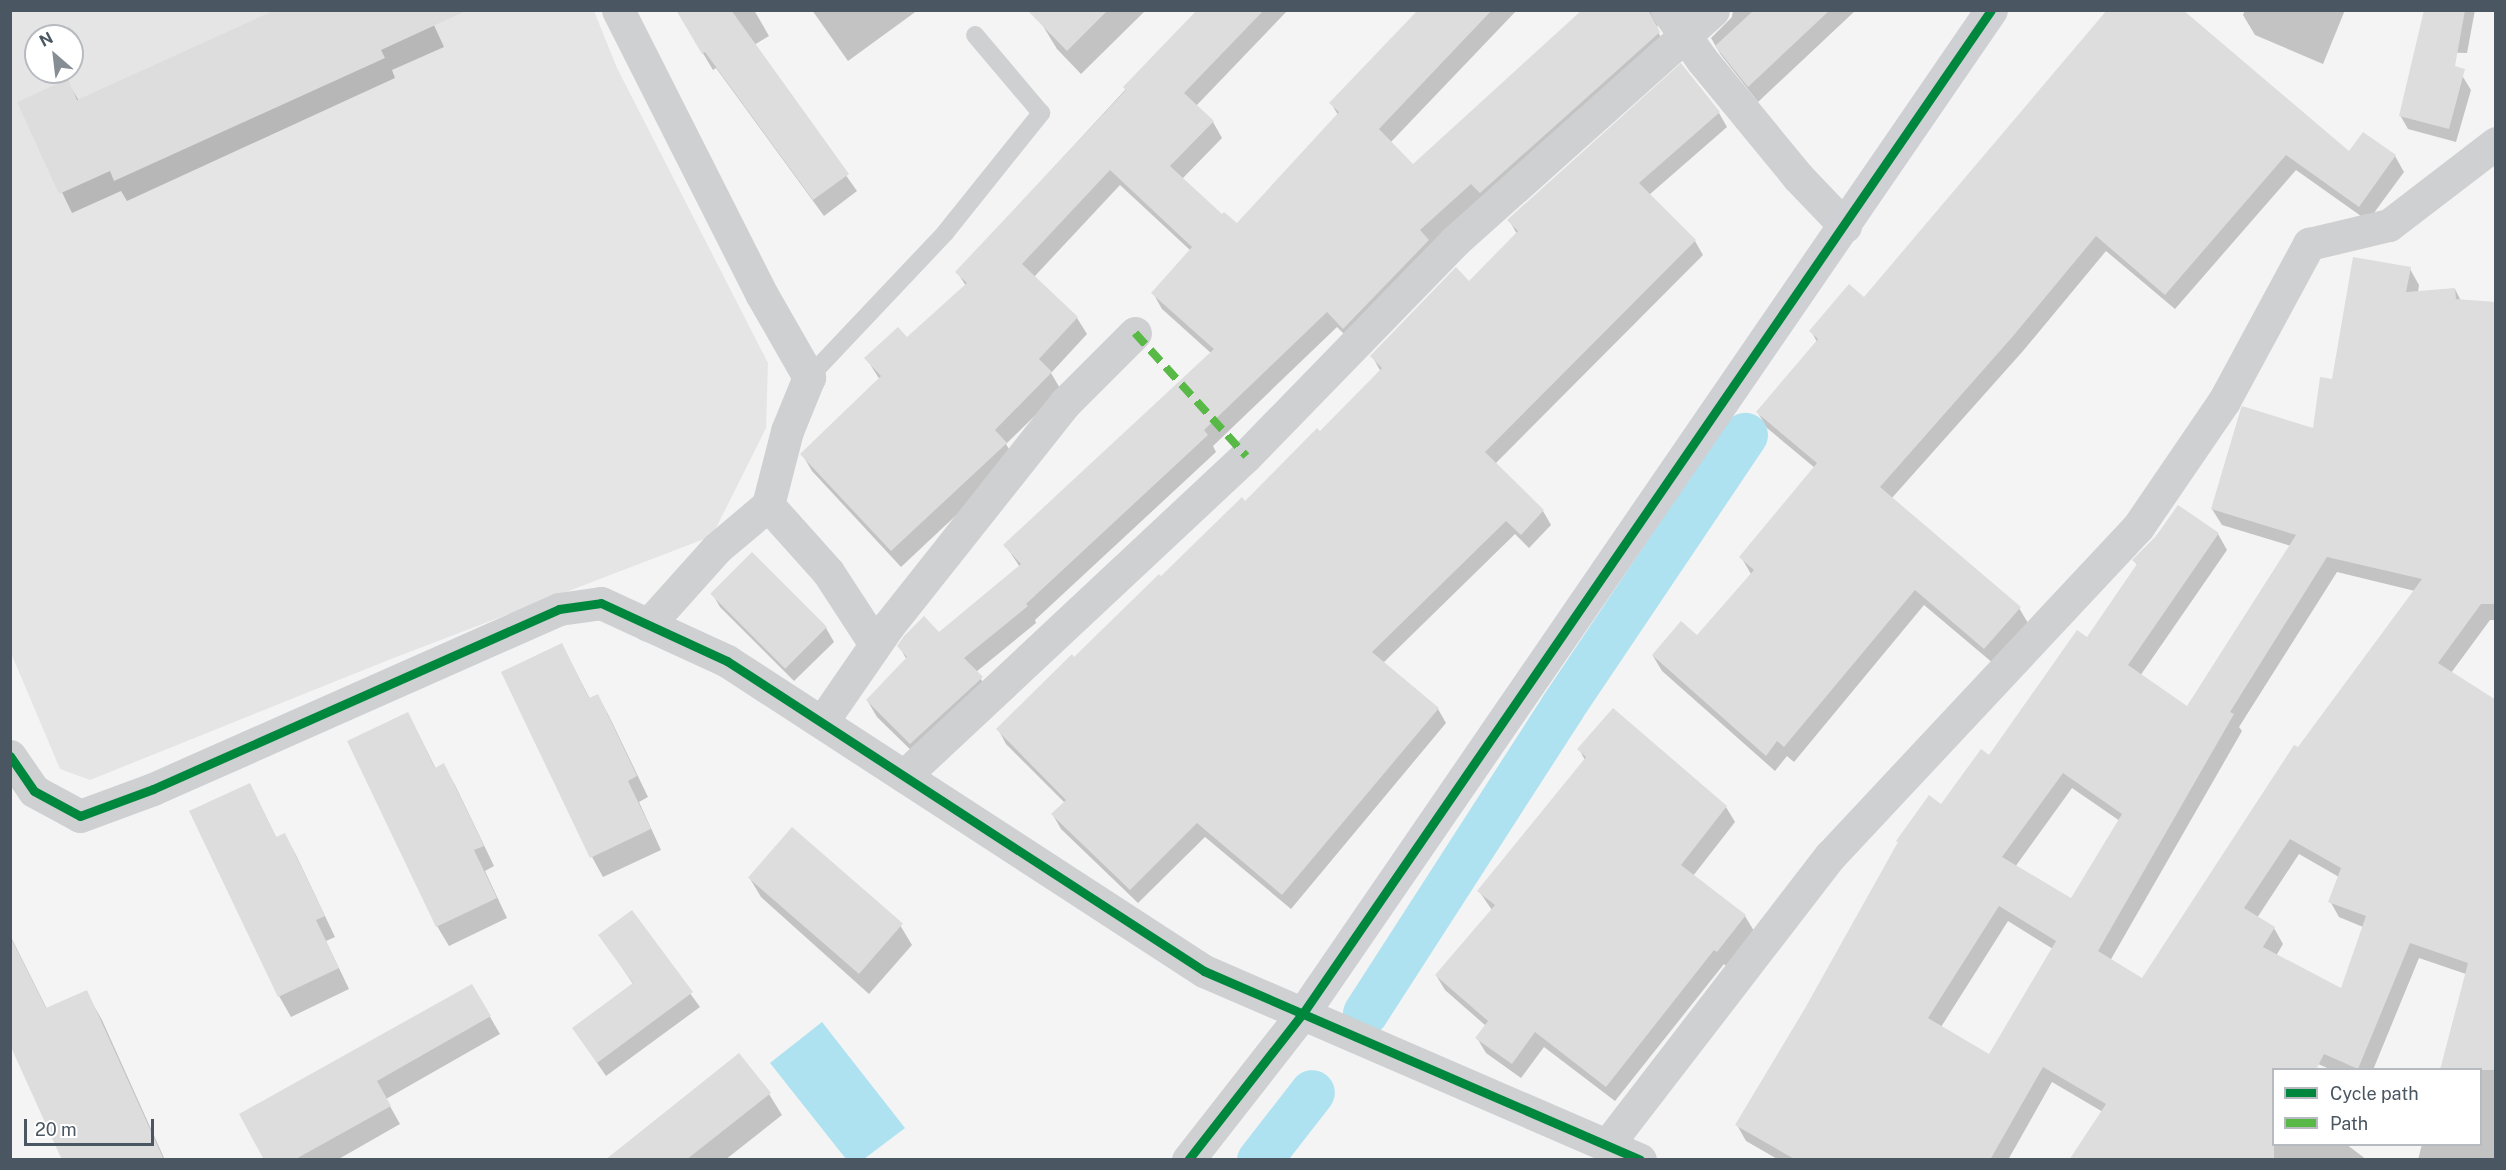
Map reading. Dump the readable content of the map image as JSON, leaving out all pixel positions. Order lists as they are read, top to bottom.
{
  "legend": ["Cycle path", "Path"],
  "scale_bar": "20 m",
  "north": "top left"
}
